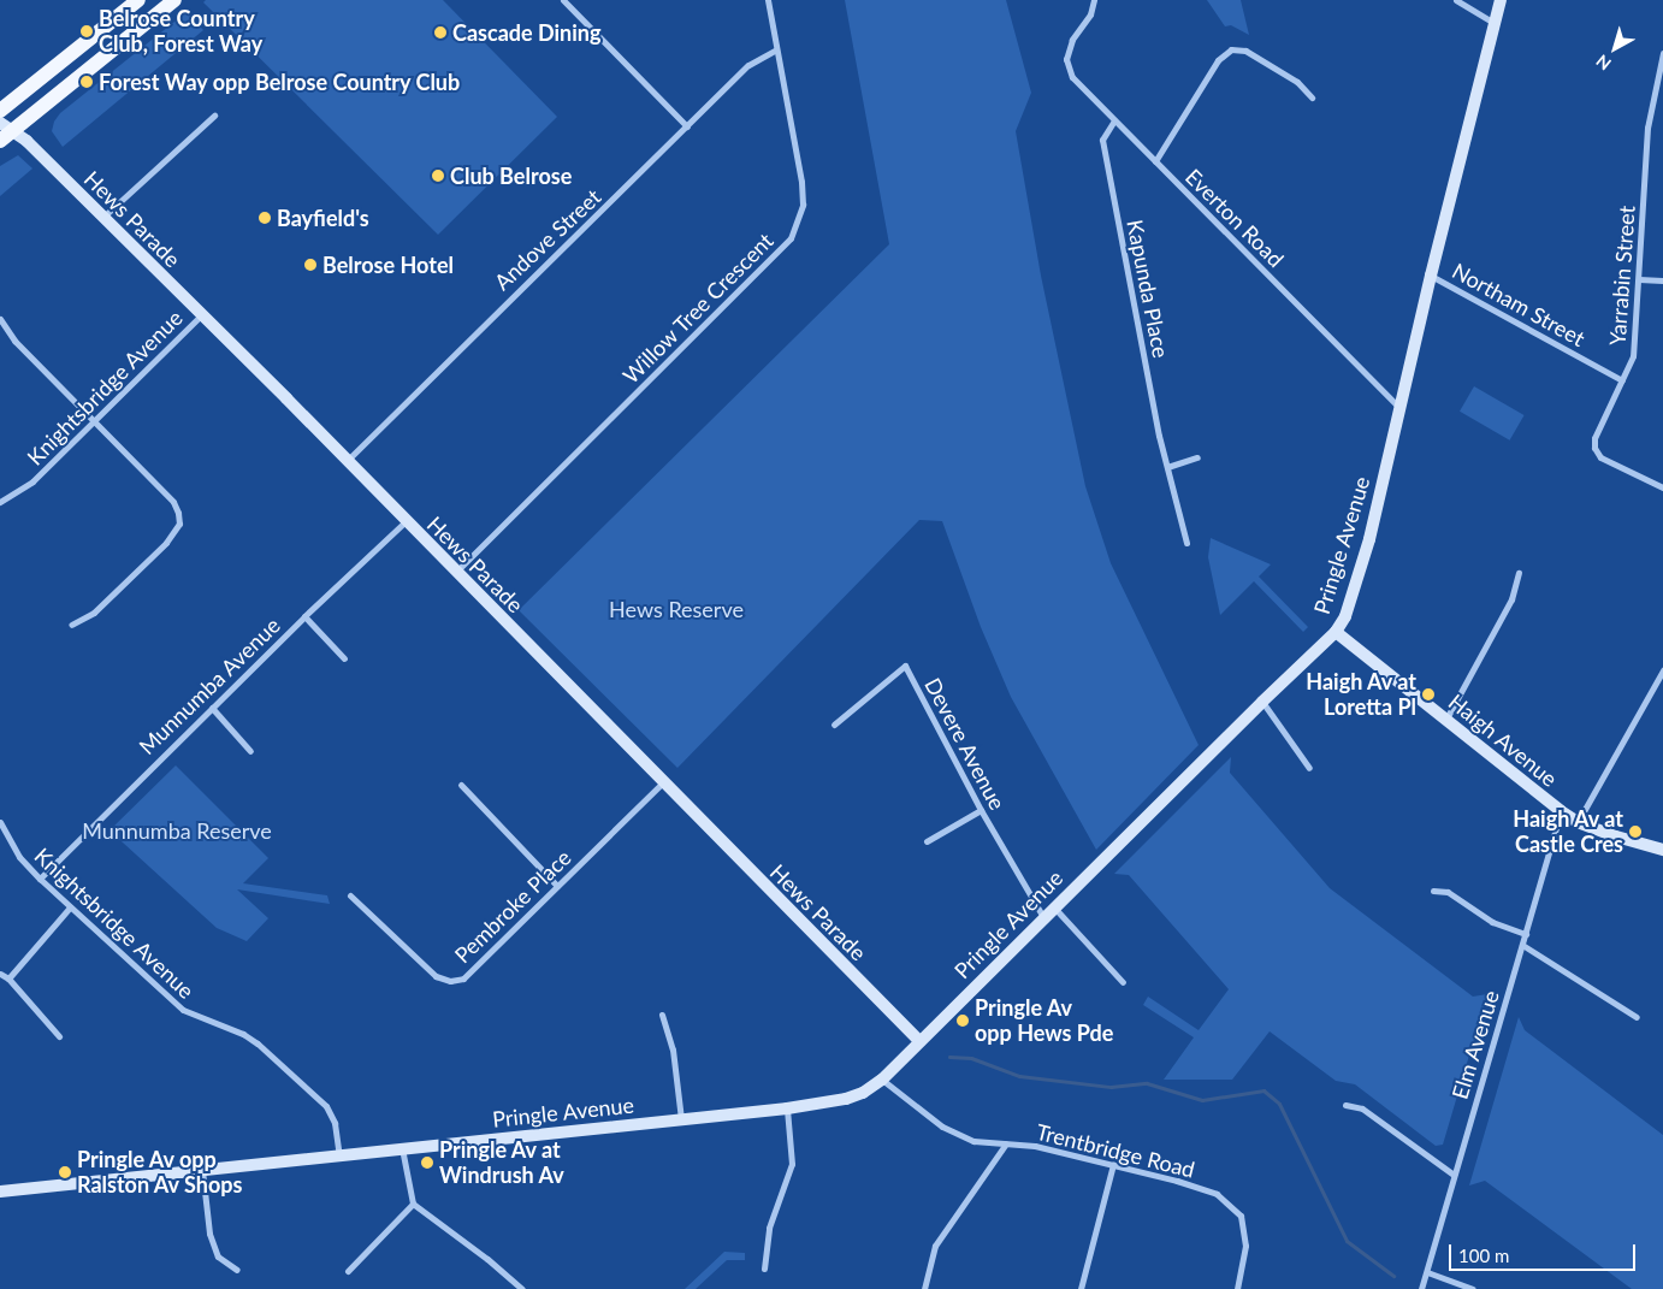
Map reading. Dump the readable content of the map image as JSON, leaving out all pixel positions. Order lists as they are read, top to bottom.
{
  "streets": {
    "street": [
      "Everton Road",
      "Hews Parade",
      "Andove Street",
      "Yarrabin Street",
      "Kapunda Place",
      "Northam Street",
      "Willow Tree Crescent",
      "Knightsbridge Avenue",
      "Pringle Avenue",
      "Munnumba Avenue",
      "Haigh Avenue",
      "Devere Avenue",
      "Pembroke Place",
      "Elm Avenue",
      "Trentbridge Road"
    ]
  },
  "crossings": [
    ["Everton Road", "Kapunda Place"],
    ["Everton Road", "Pringle Avenue"],
    ["Hews Parade", "Andove Street"],
    ["Hews Parade", "Willow Tree Crescent"],
    ["Hews Parade", "Knightsbridge Avenue"],
    ["Hews Parade", "Pringle Avenue"],
    ["Hews Parade", "Munnumba Avenue"],
    ["Hews Parade", "Pembroke Place"],
    ["Andove Street", "Willow Tree Crescent"],
    ["Yarrabin Street", "Northam Street"],
    ["Northam Street", "Pringle Avenue"],
    ["Knightsbridge Avenue", "Pringle Avenue"],
    ["Knightsbridge Avenue", "Munnumba Avenue"],
    ["Pringle Avenue", "Haigh Avenue"],
    ["Pringle Avenue", "Devere Avenue"],
    ["Pringle Avenue", "Trentbridge Road"],
    ["Haigh Avenue", "Elm Avenue"]
  ],
  "parks": ["Hews Reserve", "Munnumba Reserve"],
  "places": [
    "Belrose Country Club, Forest Way",
    "Cascade Dining",
    "Forest Way opp Belrose Country Club",
    "Club Belrose",
    "Bayfield's",
    "Belrose Hotel",
    "Haigh Av at Loretta Pl",
    "Haigh Av at Castle Cres",
    "Pringle Av opp Hews Pde",
    "Pringle Av at Windrush Av",
    "Pringle Av opp Ralston Av Shops"
  ],
  "scale_bar": "100 m",
  "north": "bottom left"
}
